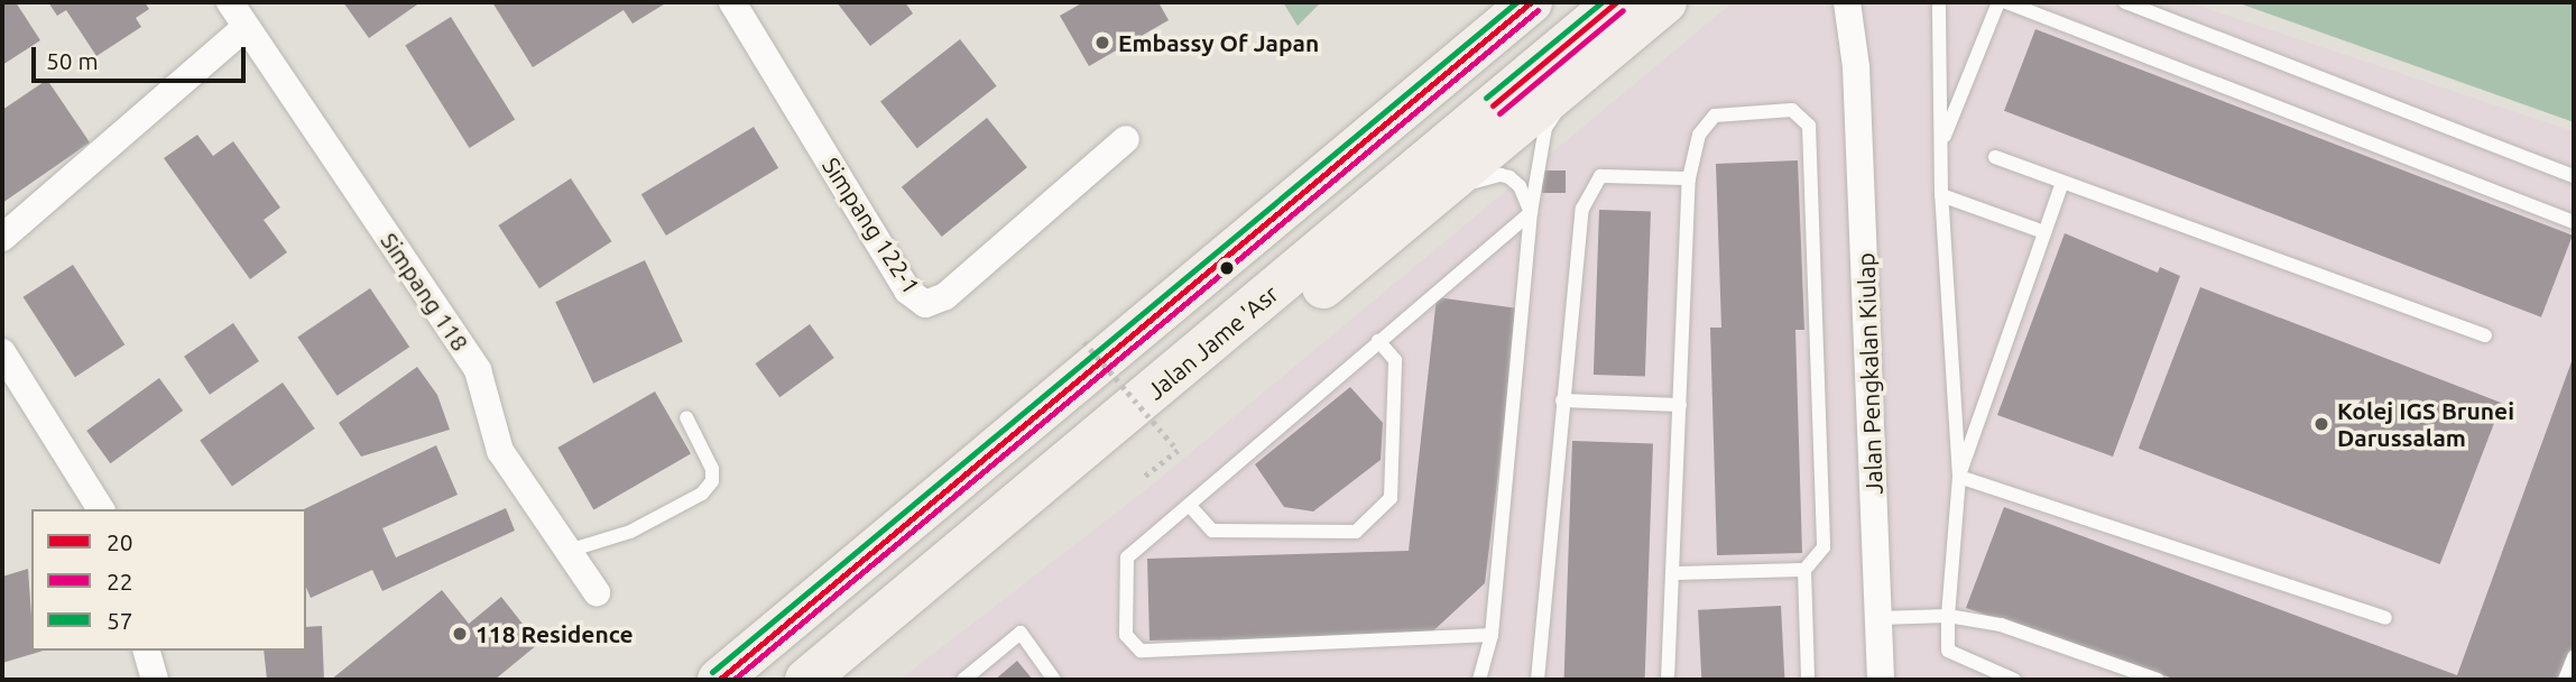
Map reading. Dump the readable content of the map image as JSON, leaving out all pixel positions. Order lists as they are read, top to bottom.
{
  "streets": {
    "main road": ["Jalan Jame 'Asr"],
    "street": ["Simpang 122-1", "Simpang 118", "Jalan Pengkalan Kiulap"]
  },
  "places": ["Embassy Of Japan", "Kolej IGS Brunei Darussalam", "118 Residence"],
  "lines": ["transit line 20", "transit line 57", "transit line 22"],
  "legend": ["20", "22", "57"],
  "scale_bar": "50 m"
}
